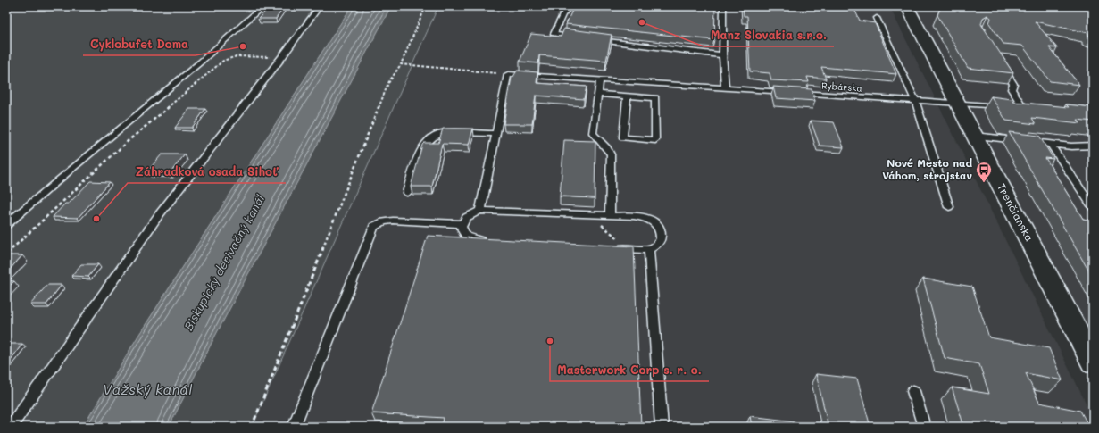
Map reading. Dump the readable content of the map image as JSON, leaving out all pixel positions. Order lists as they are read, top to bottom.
{
  "streets": {
    "main road": ["Trenčianska"],
    "lane": ["Rybárska"]
  },
  "crossings": [
    ["Rybárska", "Trenčianska"]
  ],
  "water": ["Biskupický derivačný kanál", "Važský kanál"],
  "places": {
    "other": [
      "Manz Slovakia s.r.o.",
      "Cyklobufet Doma",
      "Záhradková osada Sihoť",
      "Masterwork Corp s. r. o."
    ],
    "bus stop": ["Nové Mesto nad Váhom, strojstav"]
  }
}
